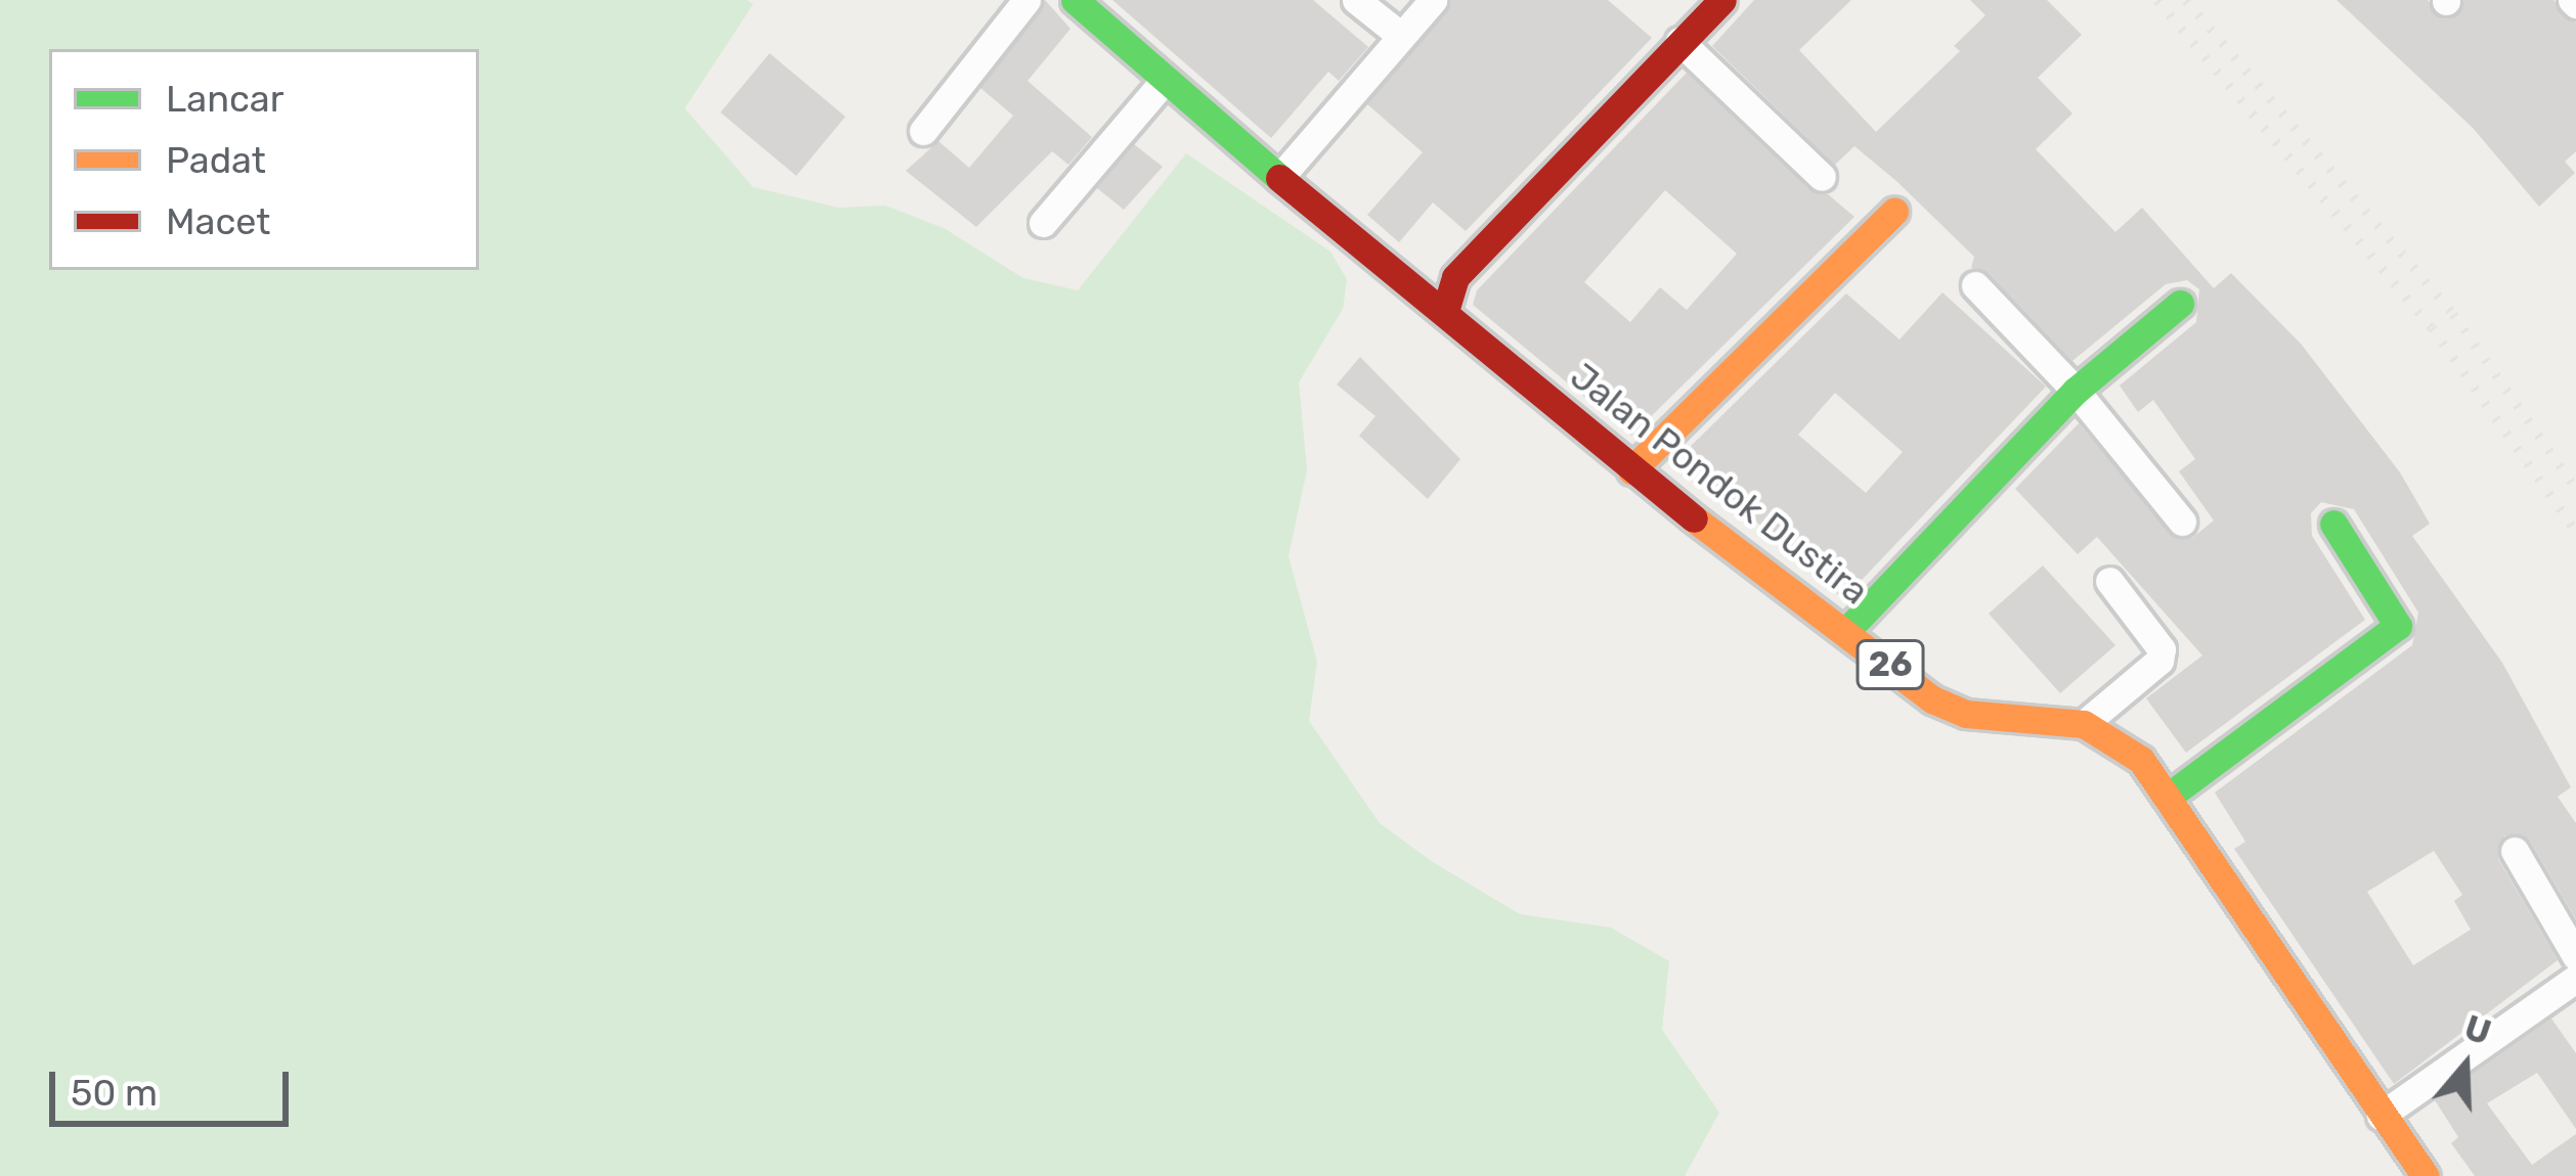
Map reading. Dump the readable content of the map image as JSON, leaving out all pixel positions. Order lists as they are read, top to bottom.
{
  "streets": {
    "main road": ["Jalan Pondok Dustira", "26"]
  },
  "legend": ["Lancar", "Padat", "Macet"],
  "scale_bar": "50 m",
  "north": "top"
}
